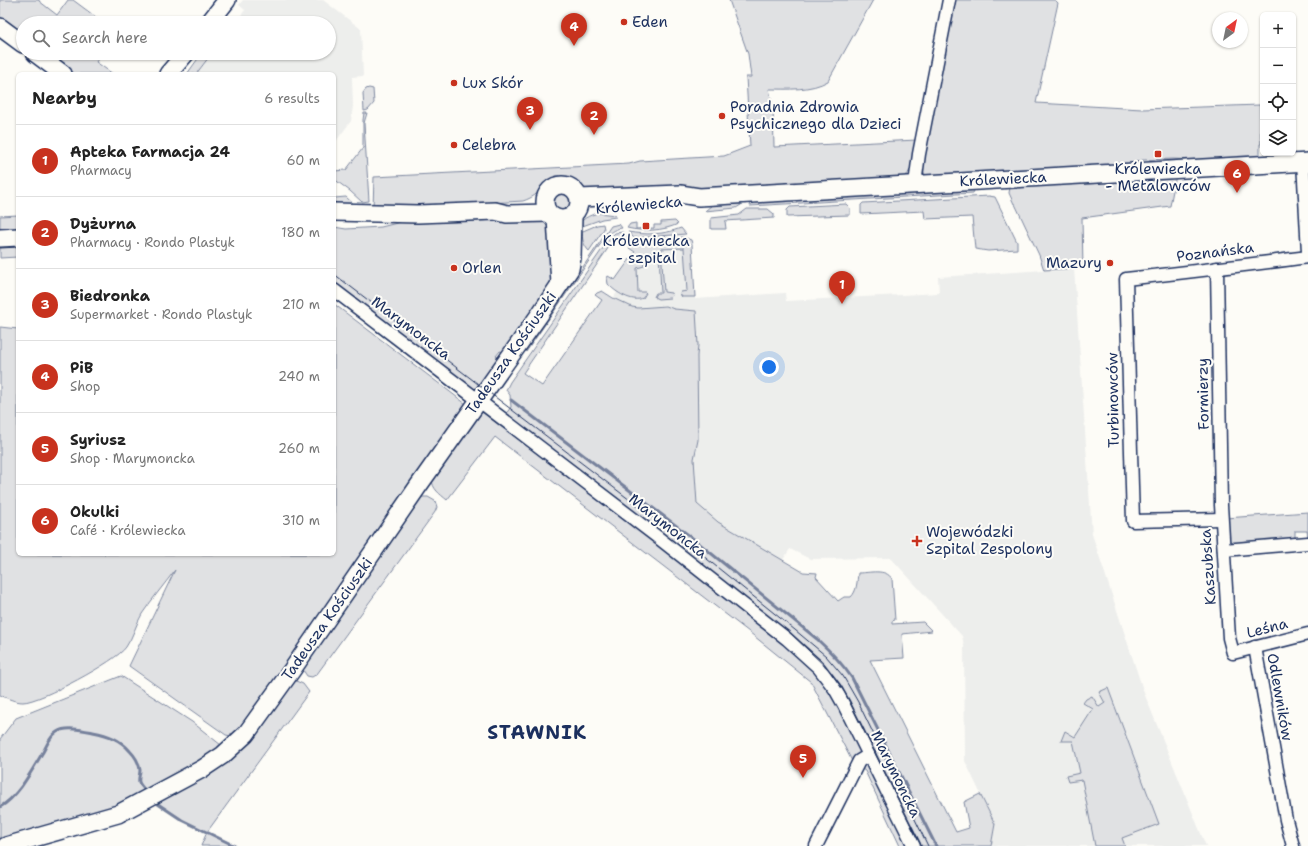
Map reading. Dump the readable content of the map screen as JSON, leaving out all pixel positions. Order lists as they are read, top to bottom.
{
  "streets": {
    "main road": ["Królewiecka", "Tadeusza Kościuszki"],
    "street": [
      "Poznańska",
      "Marymoncka",
      "Formierzy",
      "Turbinowców",
      "Kaszubska",
      "Leśna",
      "Odlewników"
    ]
  },
  "crossings": [
    ["Królewiecka", "Tadeusza Kościuszki"],
    ["Poznańska", "Formierzy"],
    ["Poznańska", "Turbinowców"],
    ["Marymoncka", "Tadeusza Kościuszki"],
    ["Formierzy", "Kaszubska"],
    ["Turbinowców", "Kaszubska"],
    ["Kaszubska", "Leśna"],
    ["Leśna", "Odlewników"]
  ],
  "districts": ["STAWNIK"],
  "places": {
    "other": [
      "Eden",
      "Lux Skór",
      "Poradnia Zdrowia Psychicznego dla Dzieci",
      "Celebra",
      "Mazury",
      "Orlen"
    ],
    "transit": ["Królewiecka - Metalowców", "Królewiecka - szpital"],
    "health": ["Wojewódzki Szpital Zespolony"]
  },
  "north": "top right",
  "page": {
    "map_buttons": ["+", "−"],
    "pins": [
      "4",
      "3",
      "2",
      "6",
      "1",
      "5"
    ],
    "search": "Search here",
    "heading": ["Nearby", "6 results"],
    "list": [
      {
        "mark": "1",
        "name": "Apteka Farmacja 24",
        "note": "Pharmacy",
        "value": "60 m"
      },
      {
        "mark": "2",
        "name": "Dyżurna",
        "note": "Pharmacy · Rondo Plastyk",
        "value": "180 m"
      },
      {
        "mark": "3",
        "name": "Biedronka",
        "note": "Supermarket · Rondo Plastyk",
        "value": "210 m"
      },
      {
        "mark": "4",
        "name": "PiB",
        "note": "Shop",
        "value": "240 m"
      },
      {
        "mark": "5",
        "name": "Syriusz",
        "note": "Shop · Marymoncka",
        "value": "260 m"
      },
      {
        "mark": "6",
        "name": "Okulki",
        "note": "Café · Królewiecka",
        "value": "310 m"
      }
    ]
  }
}
